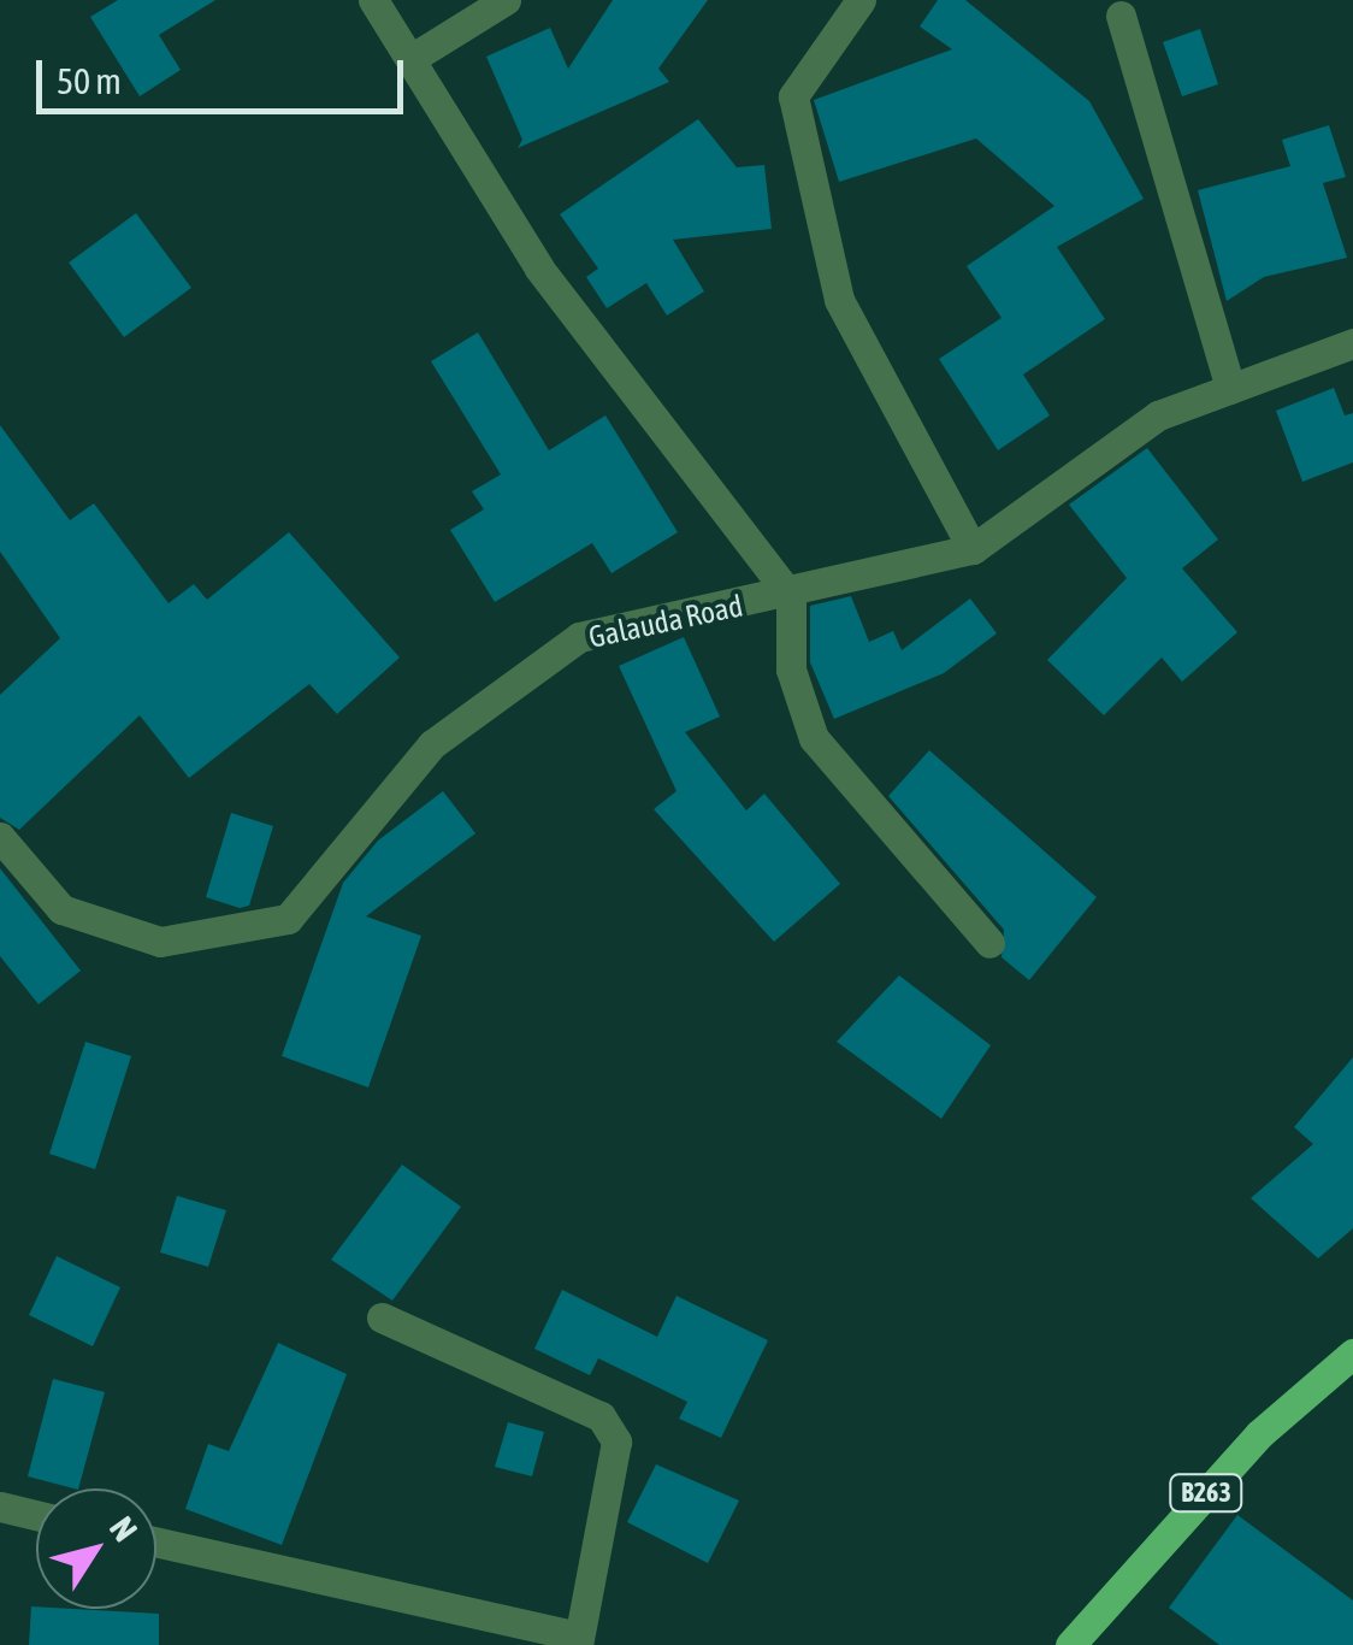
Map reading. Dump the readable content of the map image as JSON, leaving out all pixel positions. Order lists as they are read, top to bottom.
{
  "streets": {
    "main road": ["B263"],
    "street": ["Galauda Road"]
  },
  "scale_bar": "50 m",
  "north": "top right"
}
